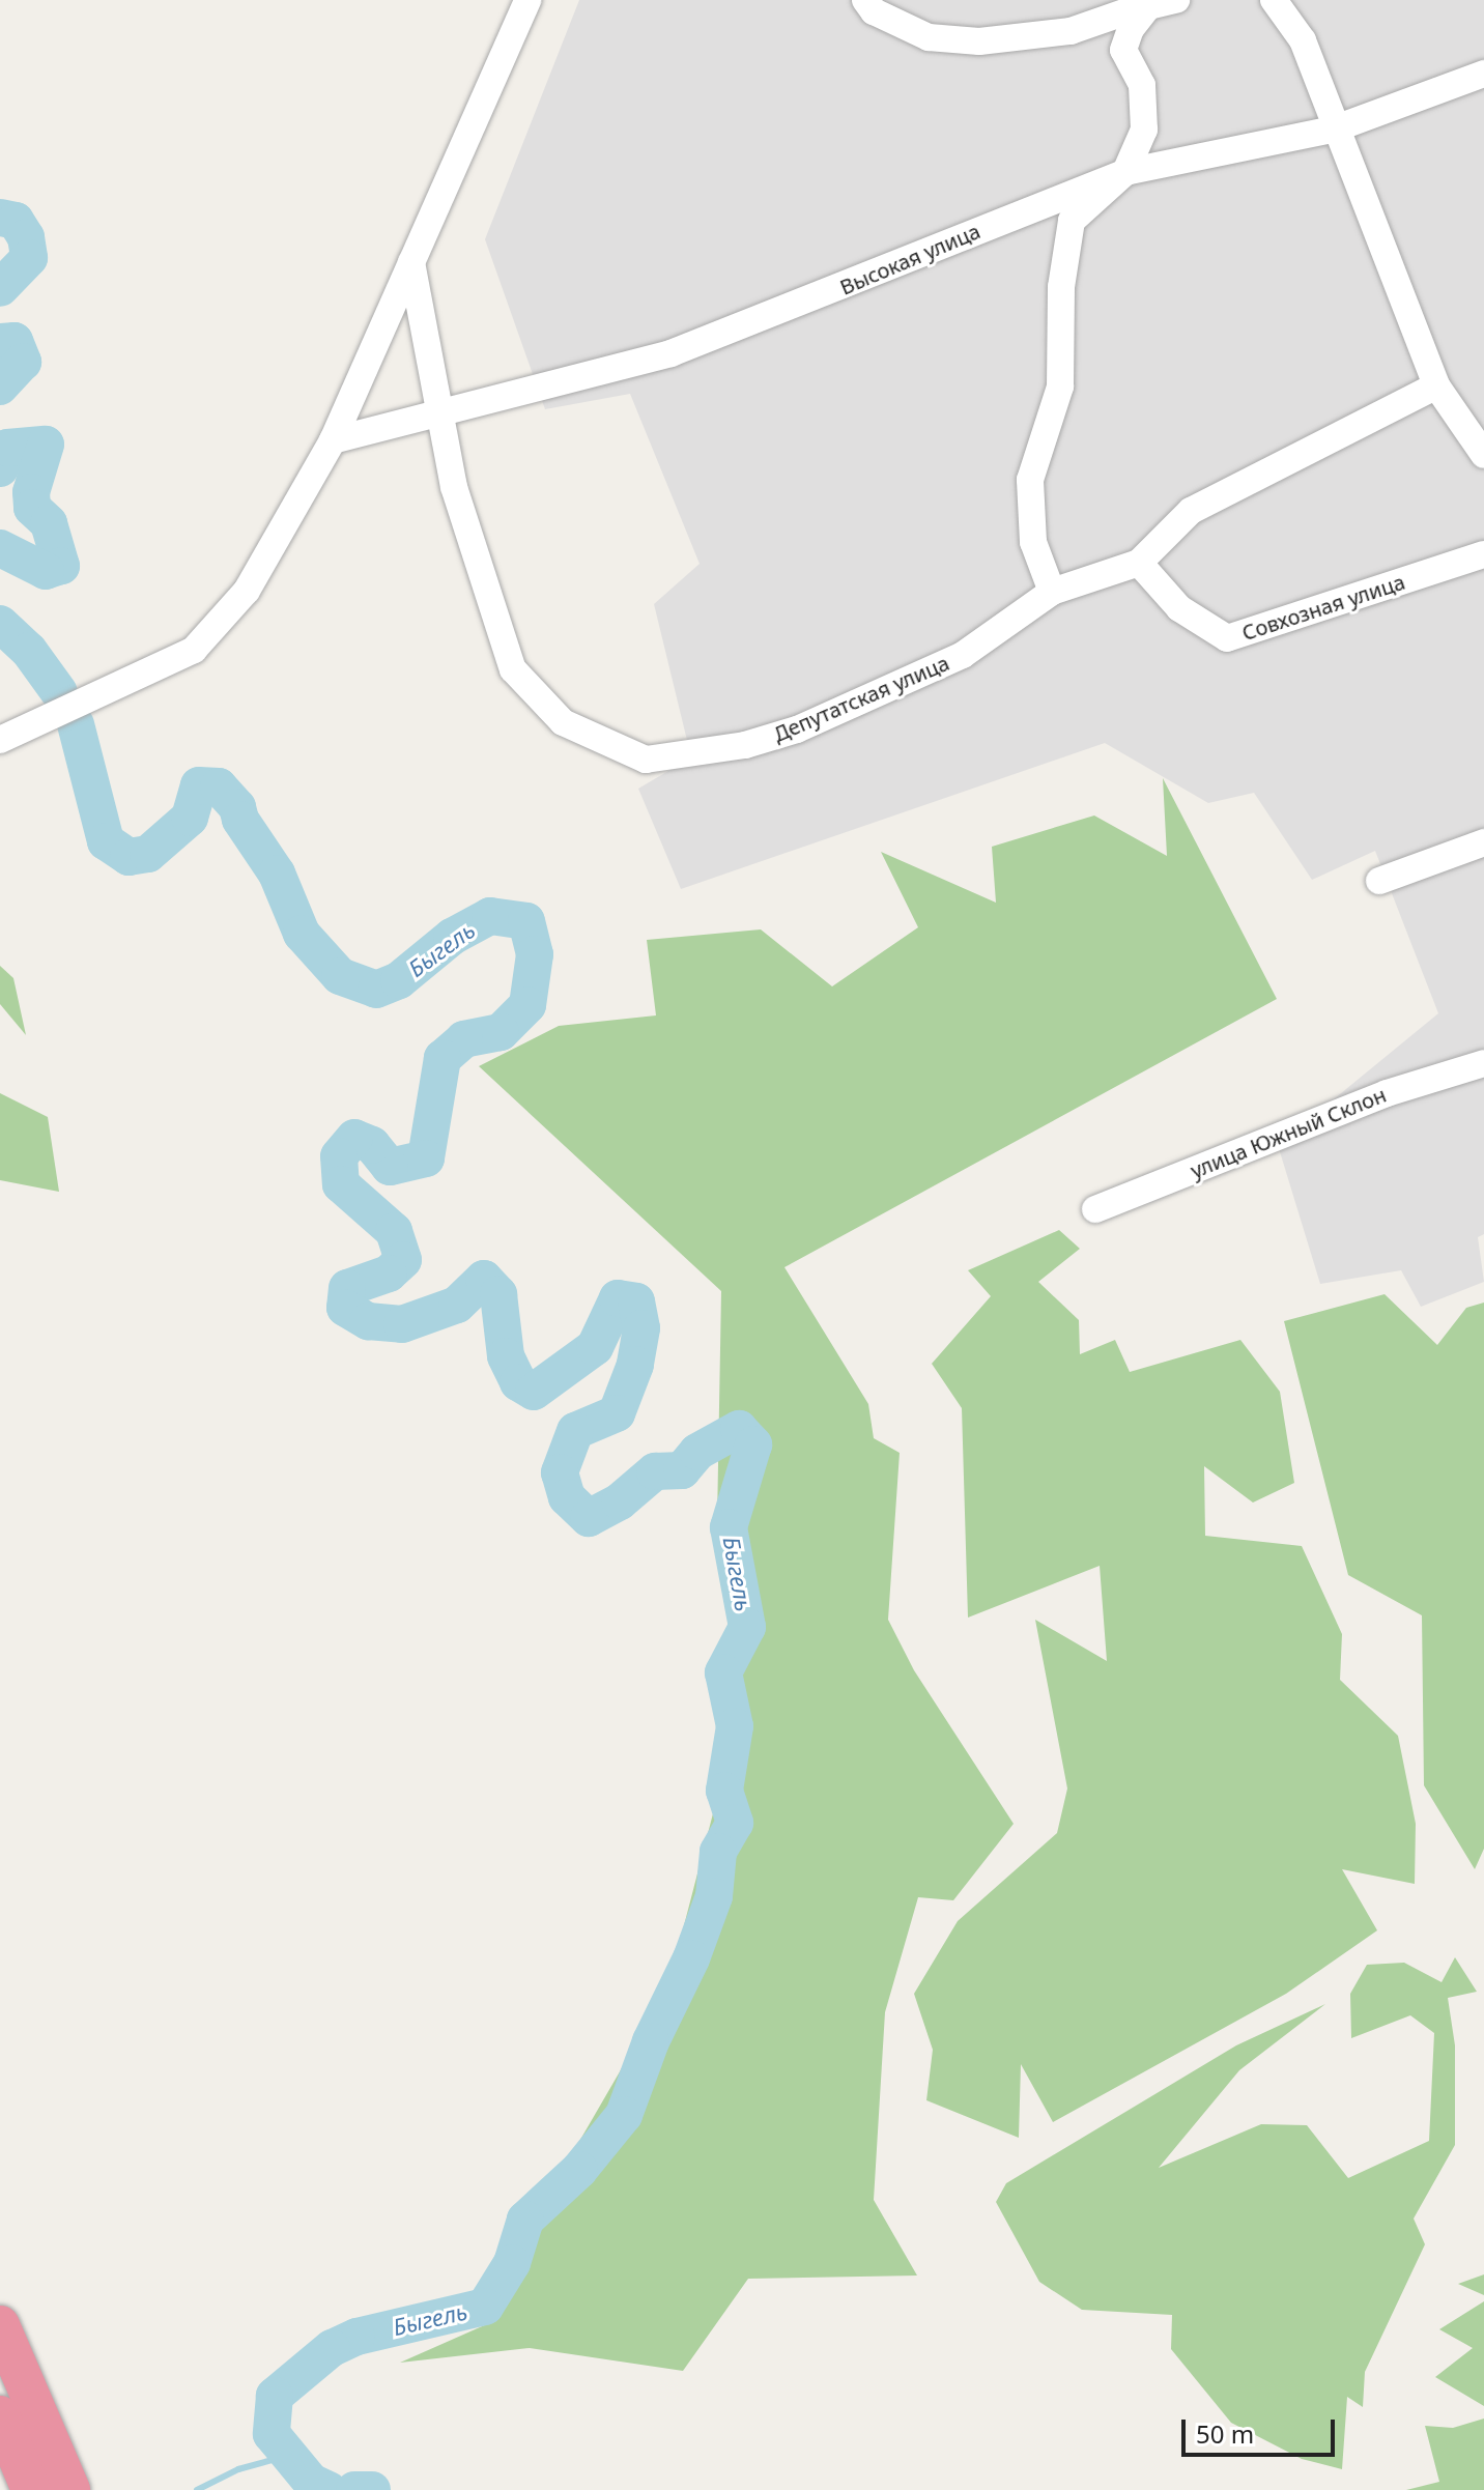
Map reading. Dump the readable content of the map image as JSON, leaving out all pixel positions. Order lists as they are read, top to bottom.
{
  "streets": {
    "street": [
      "Высокая улица",
      "Совхозная улица",
      "Депутатская улица",
      "улица Южный Склон"
    ]
  },
  "crossings": [
    ["Высокая улица", "Депутатская улица"],
    ["Совхозная улица", "Депутатская улица"]
  ],
  "water": ["Быгель"],
  "scale_bar": "50 m"
}
